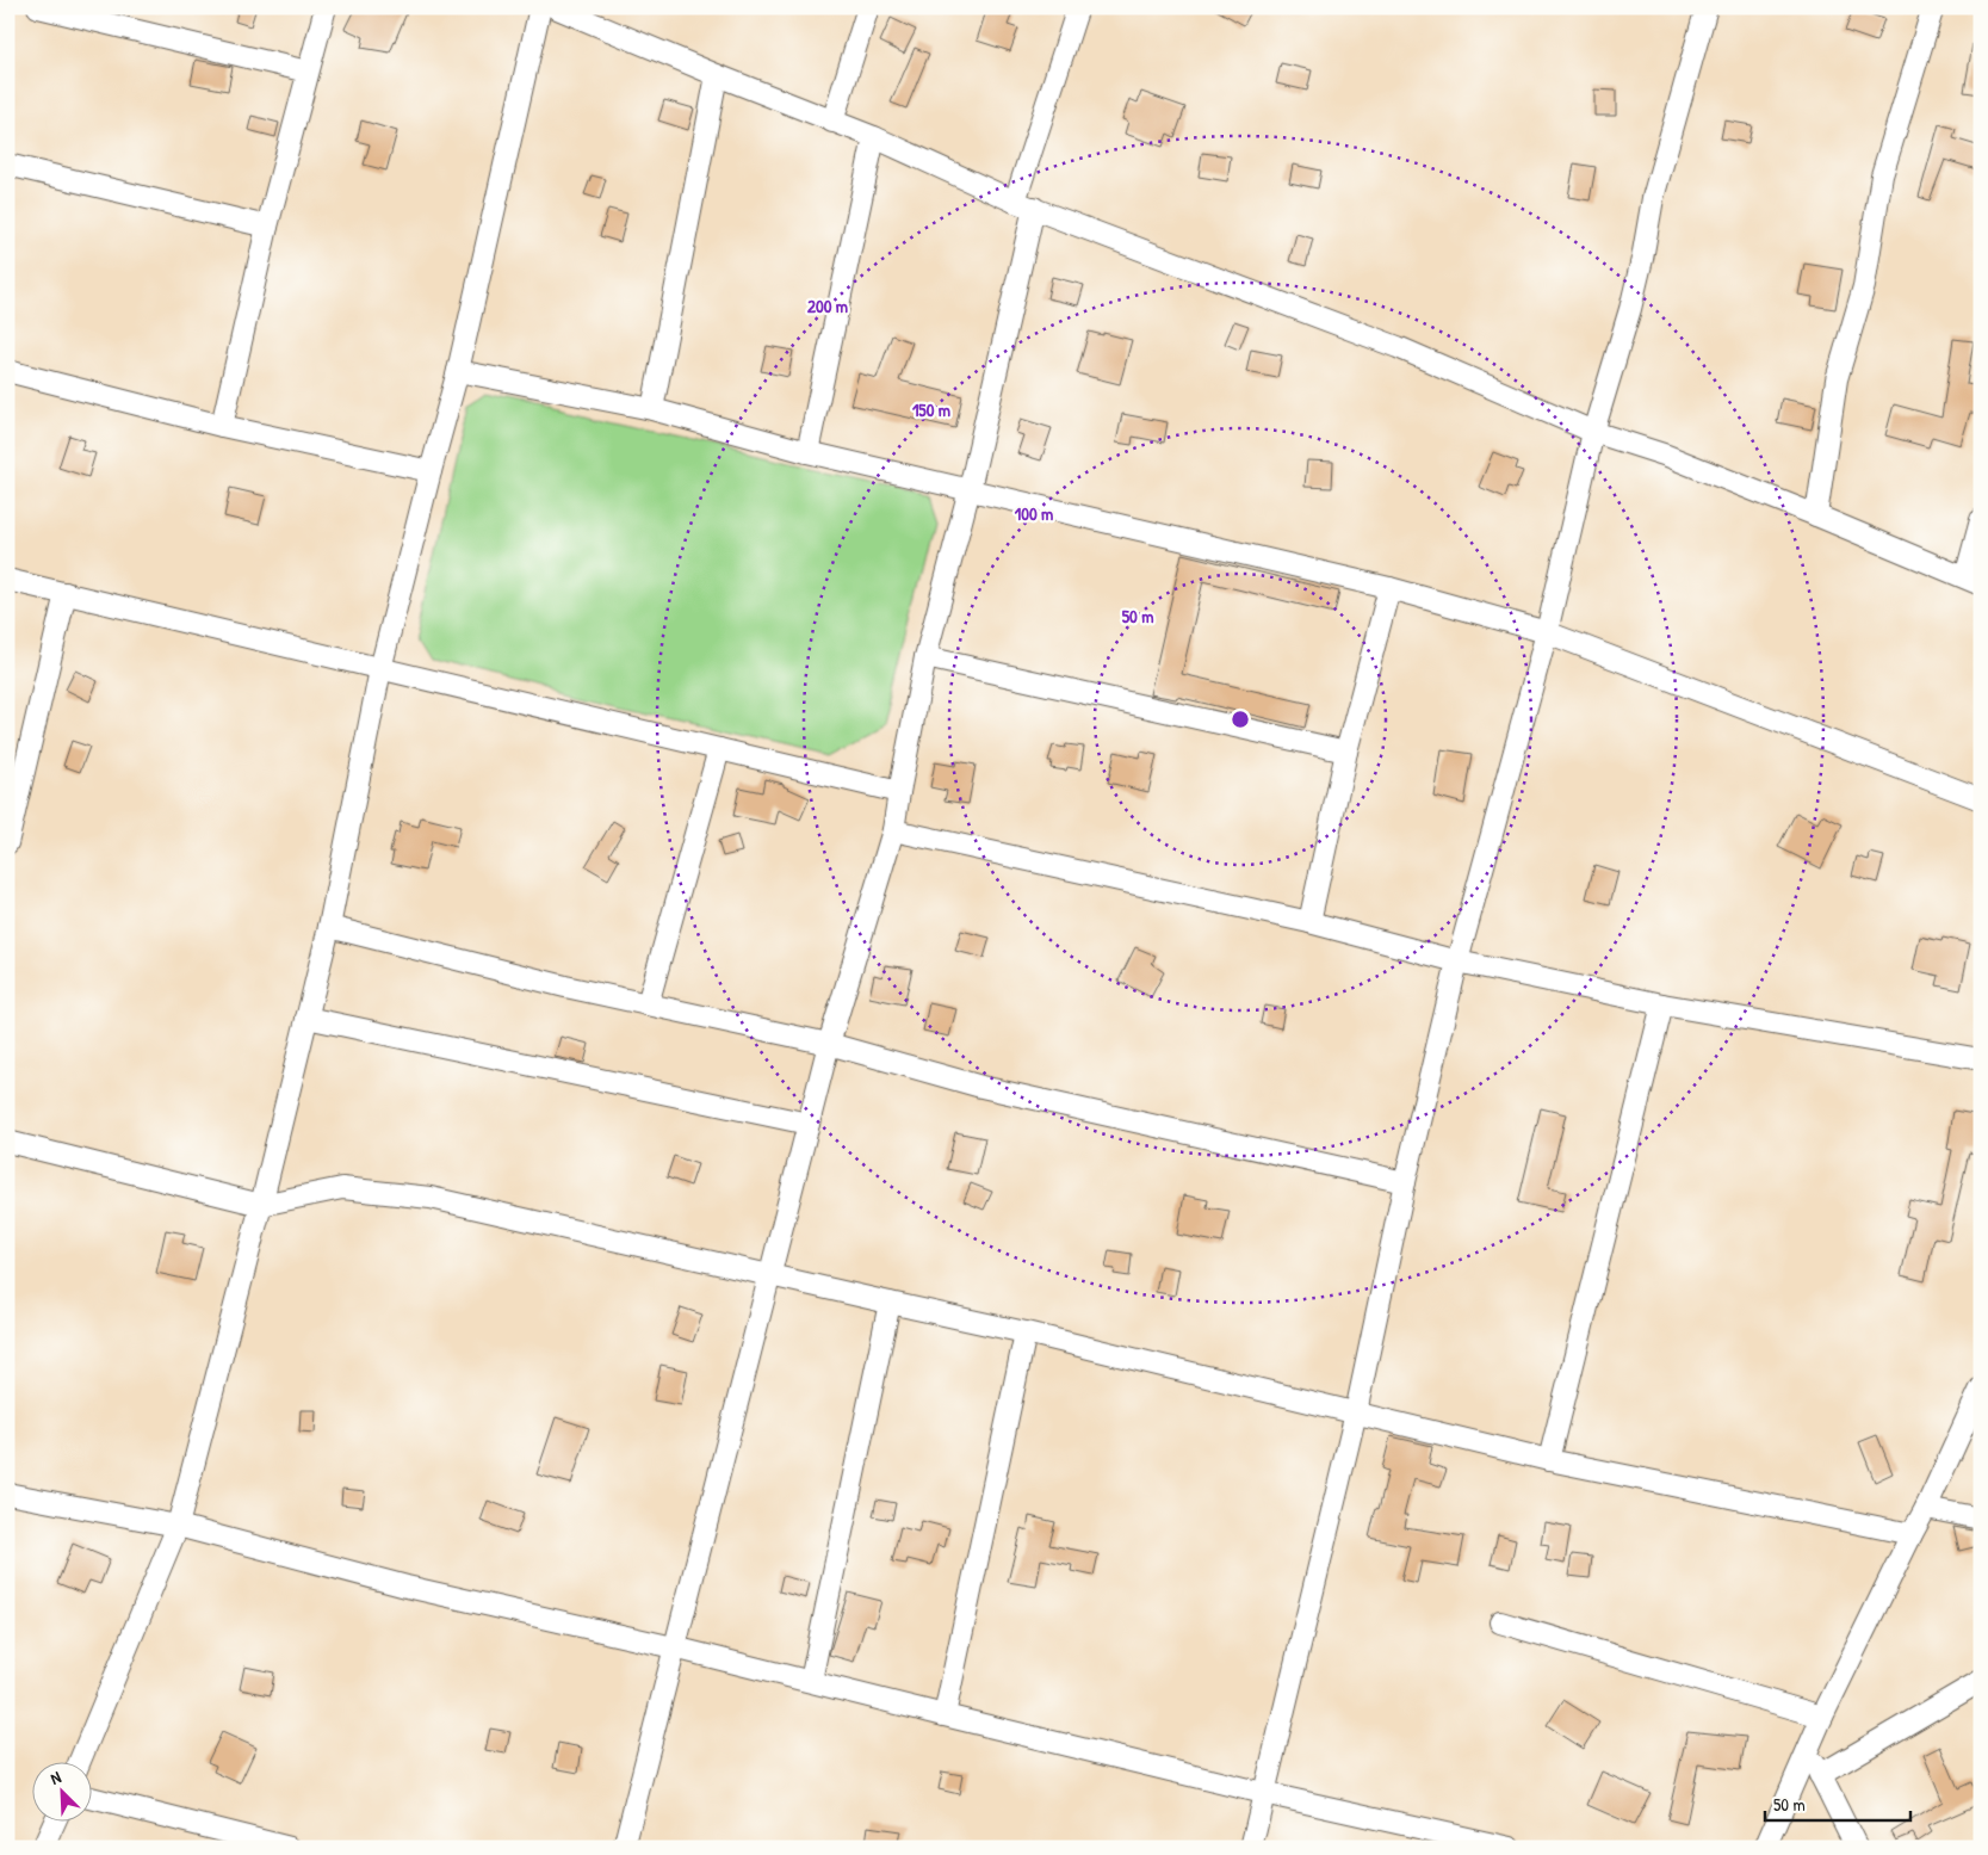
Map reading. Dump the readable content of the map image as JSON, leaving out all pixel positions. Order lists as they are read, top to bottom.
{
  "scale_bar": "50 m",
  "north": "top left",
  "rings": [
    "200 m",
    "150 m",
    "100 m",
    "50 m"
  ]
}
